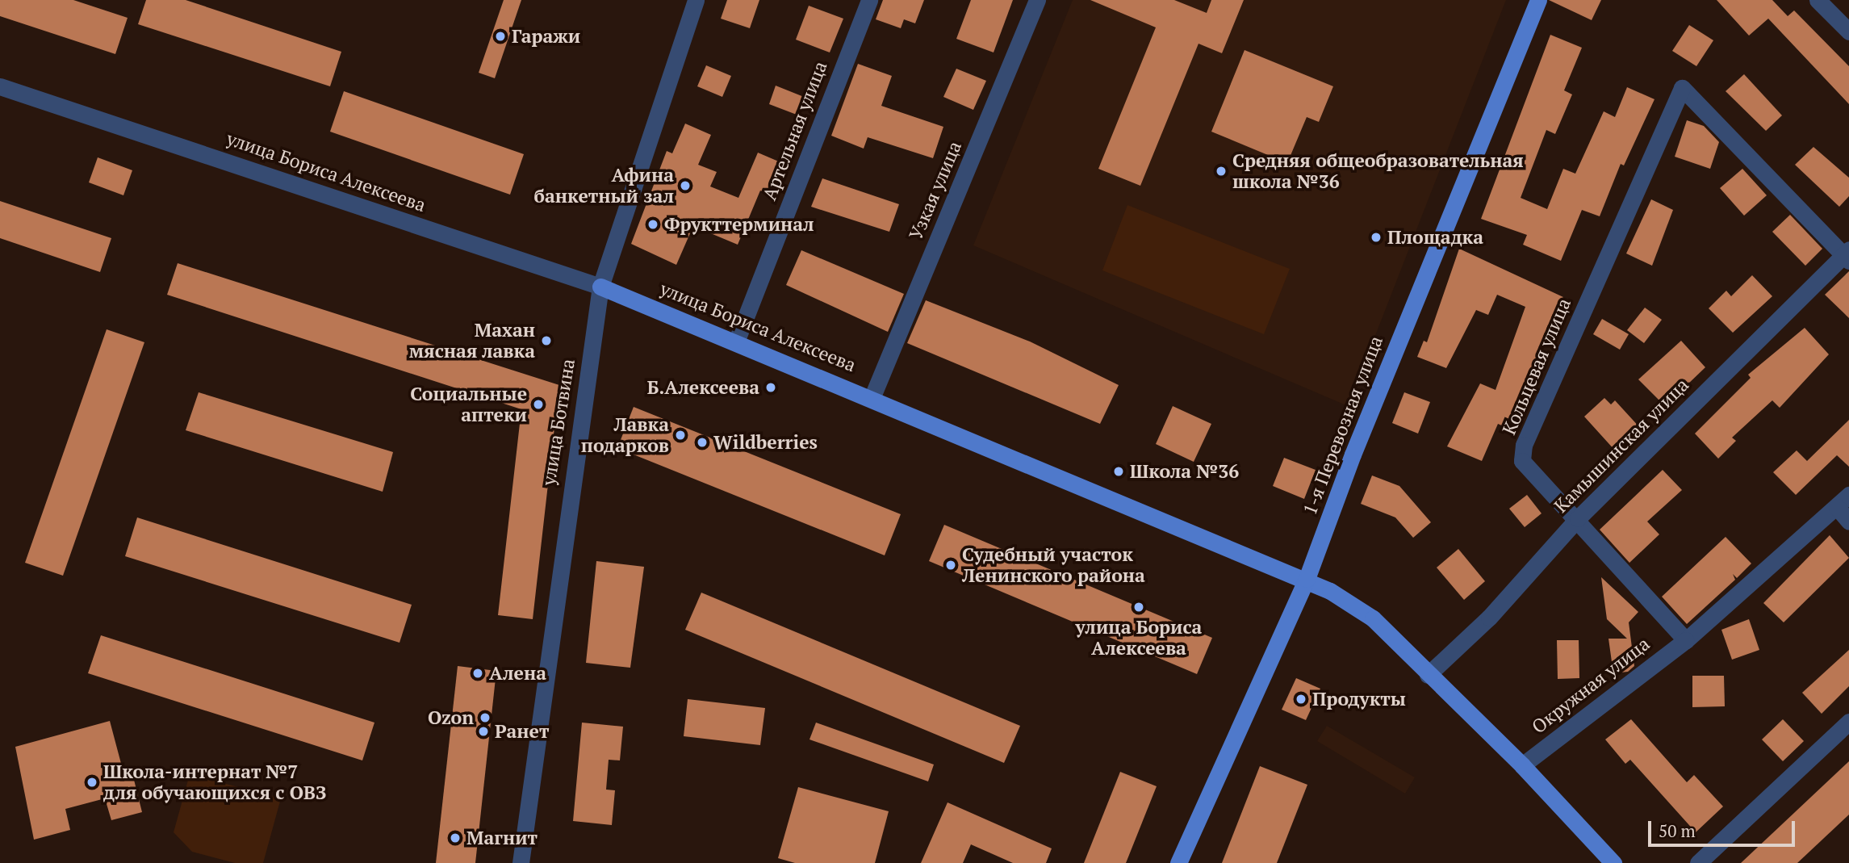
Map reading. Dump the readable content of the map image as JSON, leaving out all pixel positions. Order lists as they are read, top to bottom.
{
  "streets": {
    "main road": ["улица Бориса Алексеева", "1-я Перевозная улица"],
    "street": [
      "Артельная улица",
      "Узкая улица",
      "Кольцевая улица",
      "улица Ботвина",
      "Камышинская улица",
      "Окружная улица"
    ]
  },
  "crossings": [
    ["Артельная улица", "улица Бориса Алексеева"],
    ["улица Бориса Алексеева", "Узкая улица"],
    ["улица Бориса Алексеева", "улица Ботвина"],
    ["улица Бориса Алексеева", "1-я Перевозная улица"],
    ["улица Бориса Алексеева", "Камышинская улица"],
    ["улица Бориса Алексеева", "Окружная улица"],
    ["Кольцевая улица", "Камышинская улица"],
    ["Кольцевая улица", "Окружная улица"]
  ],
  "places": [
    "Гаражи",
    "Средняя общеобразовательная школа №36",
    "Афина банкетный зал",
    "Фрукттерминал",
    "Площадка",
    "Махан мясная лавка",
    "Б.Алексеева",
    "Социальные аптеки",
    "Лавка подарков",
    "Wildberries",
    "Школа №36",
    "Судебный участок Ленинского района",
    "улица Бориса Алексеева",
    "Алена",
    "Продукты",
    "Ozon",
    "Ранет",
    "Школа-интернат №7 для обучающихся с ОВЗ",
    "Магнит"
  ],
  "scale_bar": "50 m"
}
